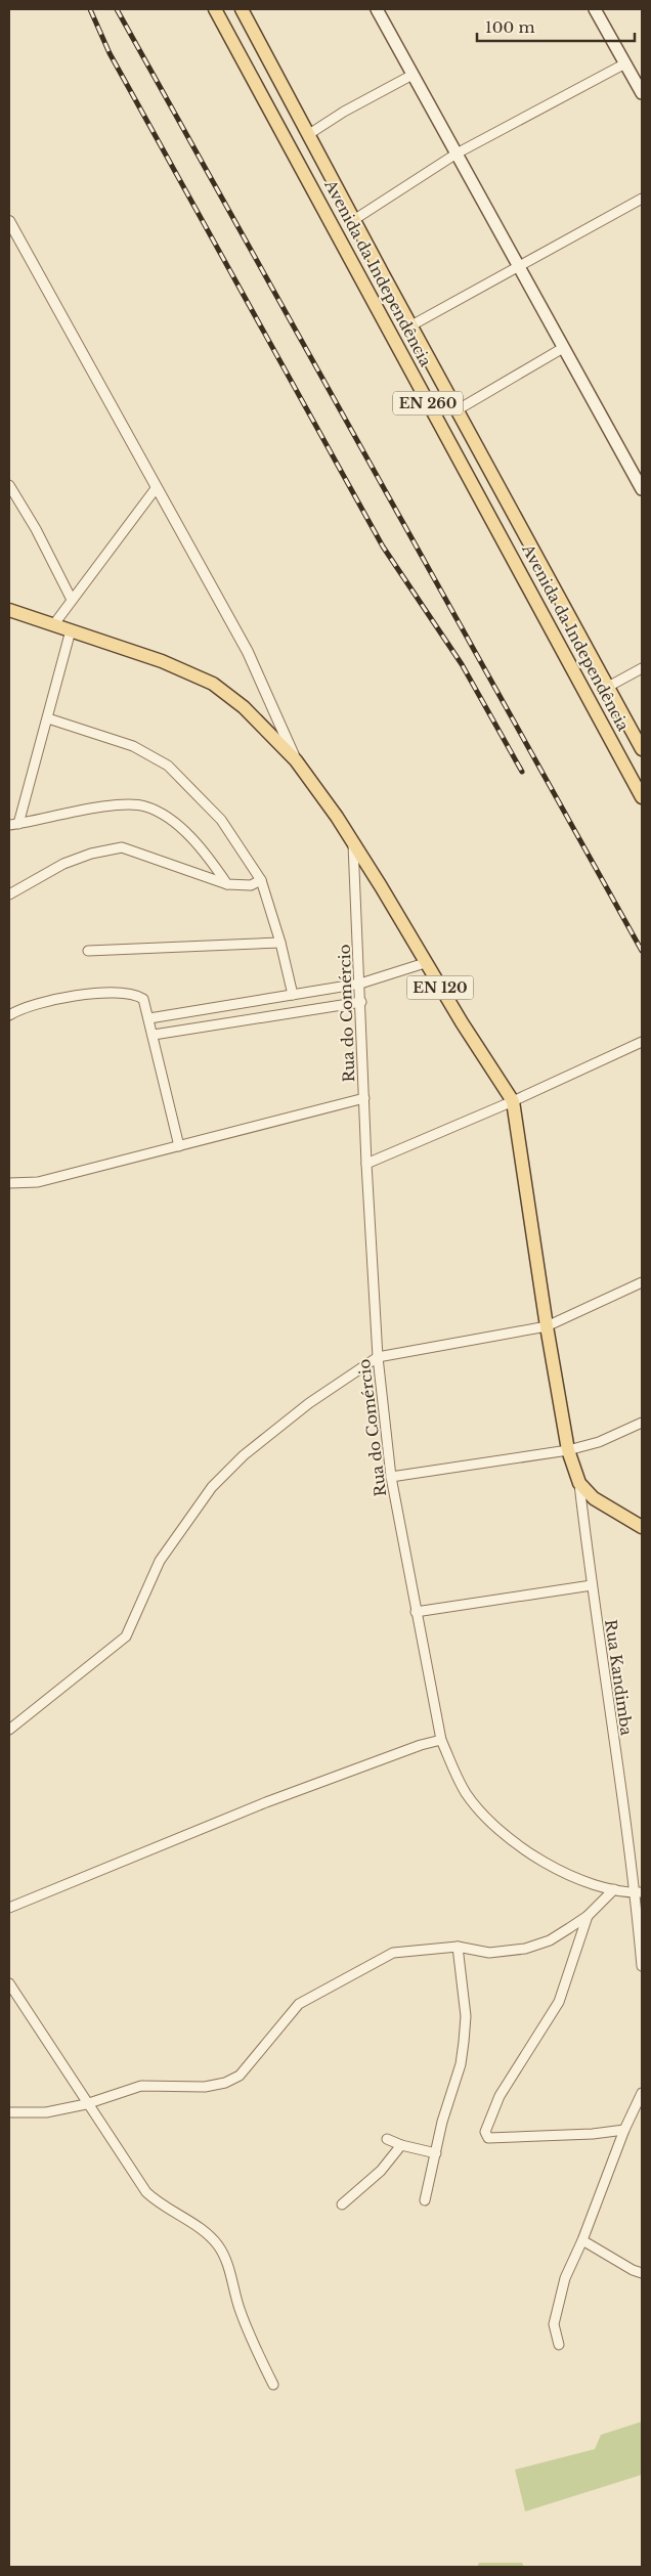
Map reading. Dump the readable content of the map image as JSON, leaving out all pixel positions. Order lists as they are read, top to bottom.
{
  "streets": {
    "main road": ["Avenida da Independência", "EN 260", "EN 120"],
    "street": ["Rua do Comércio", "Rua Kandimba"]
  },
  "crossings": [
    ["EN 120", "Rua do Comércio"],
    ["EN 120", "Rua Kandimba"],
    ["Rua do Comércio", "Rua Kandimba"]
  ],
  "scale_bar": "100 m"
}
